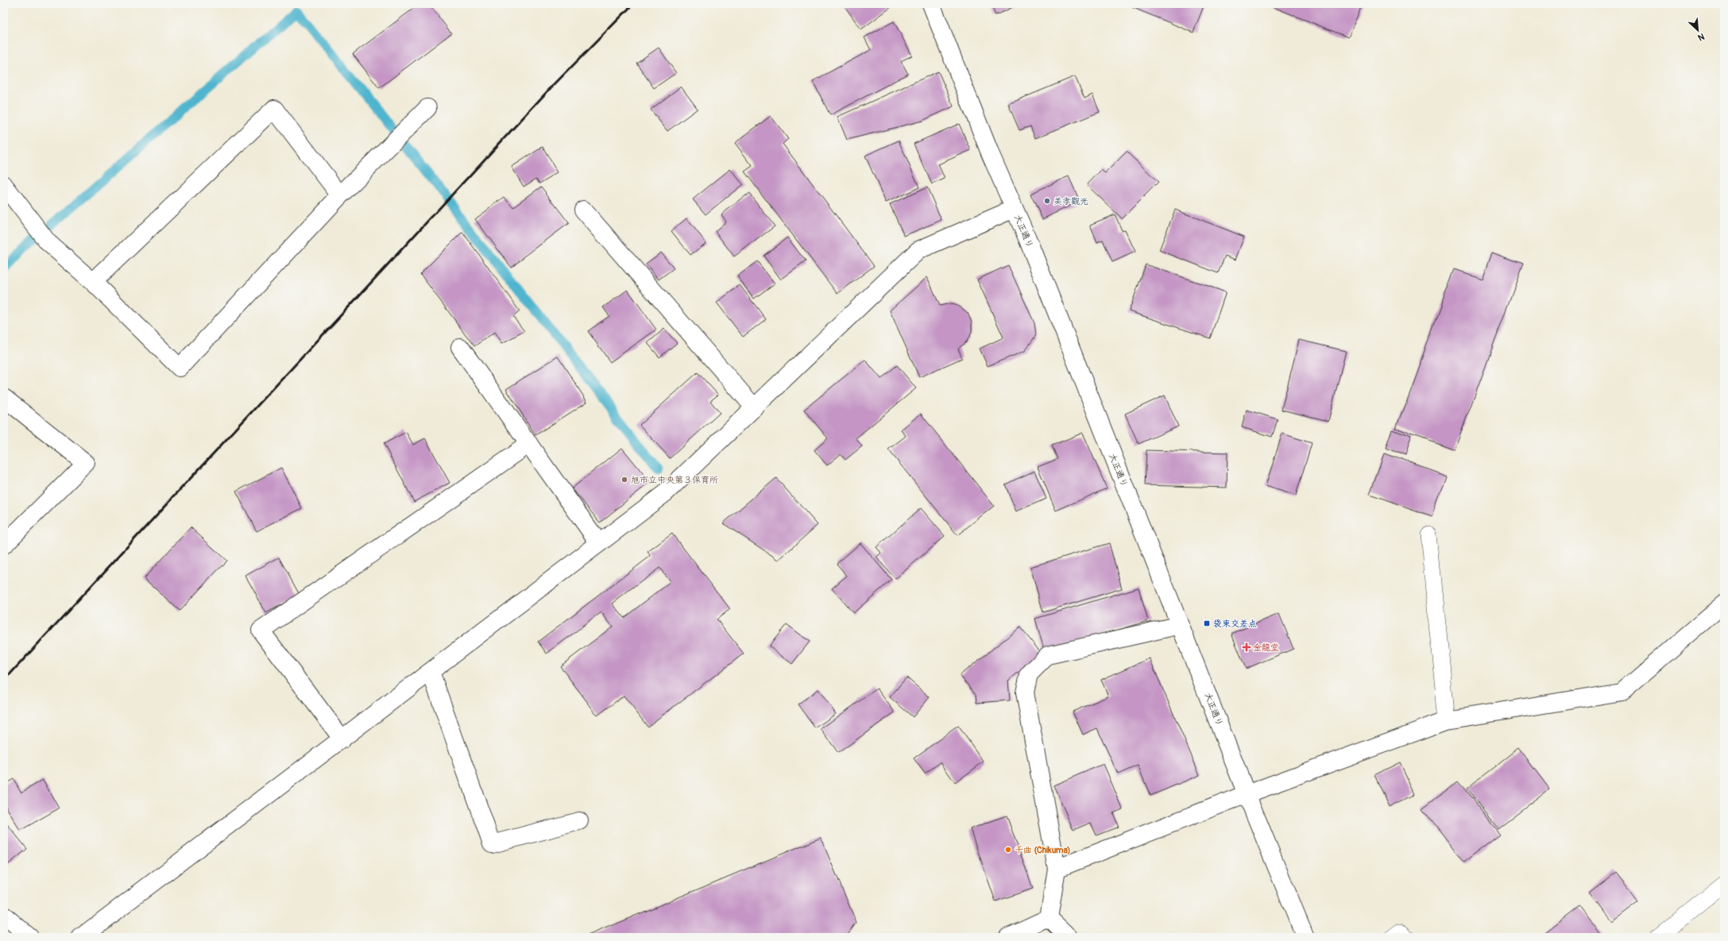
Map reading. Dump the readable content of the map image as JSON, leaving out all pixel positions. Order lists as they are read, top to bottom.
{
  "streets": {
    "street": ["大正通り"]
  },
  "places": {
    "other": ["美孝觀光", "旭市立中央第３保育所", "千曲 (Chikuma)"],
    "transit": ["袋東交差点"],
    "health": ["金龍堂"]
  },
  "north": "bottom right"
}
